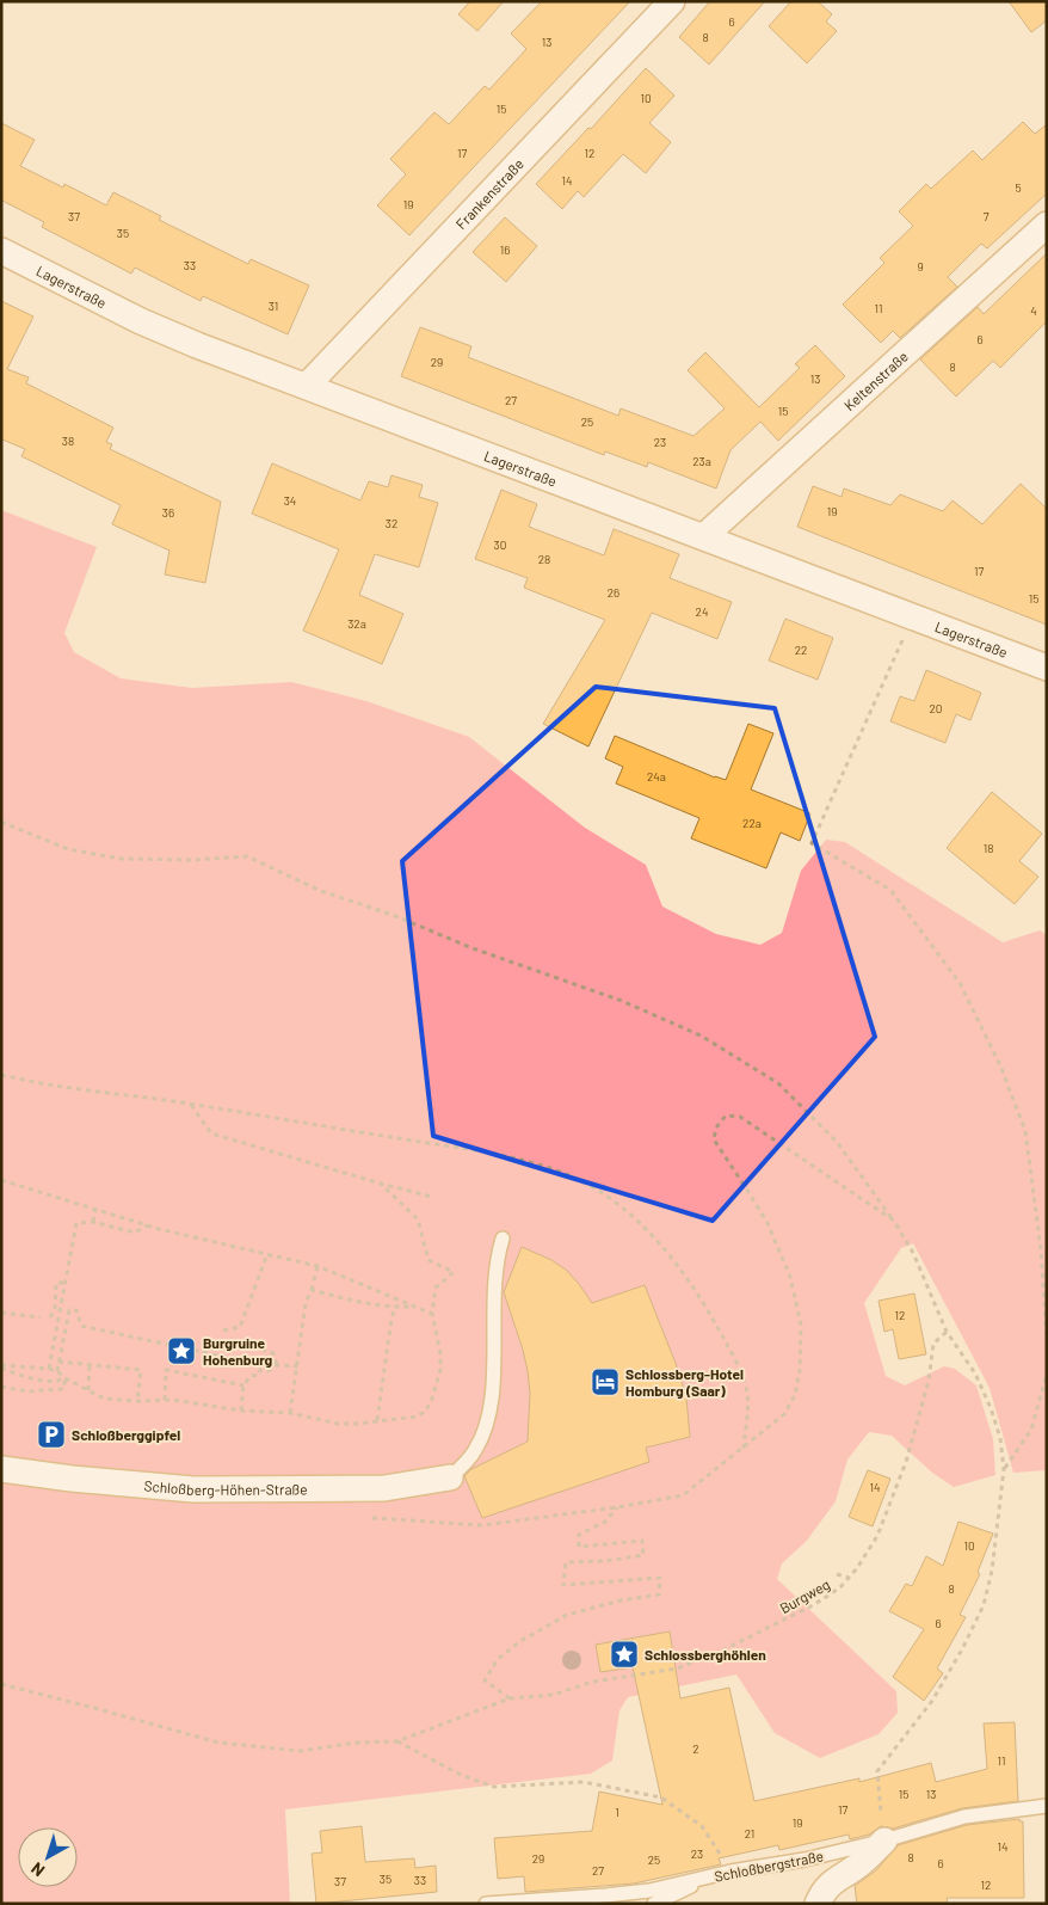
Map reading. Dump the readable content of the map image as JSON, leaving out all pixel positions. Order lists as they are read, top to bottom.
{
  "streets": {
    "street": [
      "Frankenstraße",
      "Lagerstraße",
      "Keltenstraße",
      "Schloßberg-Höhen-Straße"
    ],
    "lane": ["Schloßbergstraße"],
    "path": ["Burgweg"]
  },
  "crossings": [
    ["Frankenstraße", "Lagerstraße"],
    ["Lagerstraße", "Keltenstraße"]
  ],
  "places": {
    "place": ["Burgruine Hohenburg", "Schlossberghöhlen"],
    "hotel": ["Schlossberg-Hotel Homburg (Saar)"],
    "parking": ["Schloßberggipfel"]
  },
  "house_numbers": [
    "6",
    "8",
    "13",
    "10",
    "15",
    "17",
    "12",
    "14",
    "5",
    "19",
    "37",
    "7",
    "35",
    "16",
    "33",
    "9",
    "31",
    "11",
    "4",
    "6",
    "29",
    "8",
    "13",
    "27",
    "15",
    "25",
    "38",
    "23",
    "23a",
    "34",
    "19",
    "36",
    "32",
    "30",
    "28",
    "17",
    "26",
    "15",
    "24",
    "32a",
    "22",
    "20",
    "24a",
    "22a",
    "18",
    "12",
    "14",
    "10",
    "8",
    "6",
    "2",
    "11",
    "15",
    "13",
    "17",
    "1",
    "19",
    "21",
    "14",
    "23",
    "8",
    "29",
    "25",
    "6",
    "27",
    "35",
    "33",
    "37",
    "12"
  ],
  "north": "bottom left"
}
